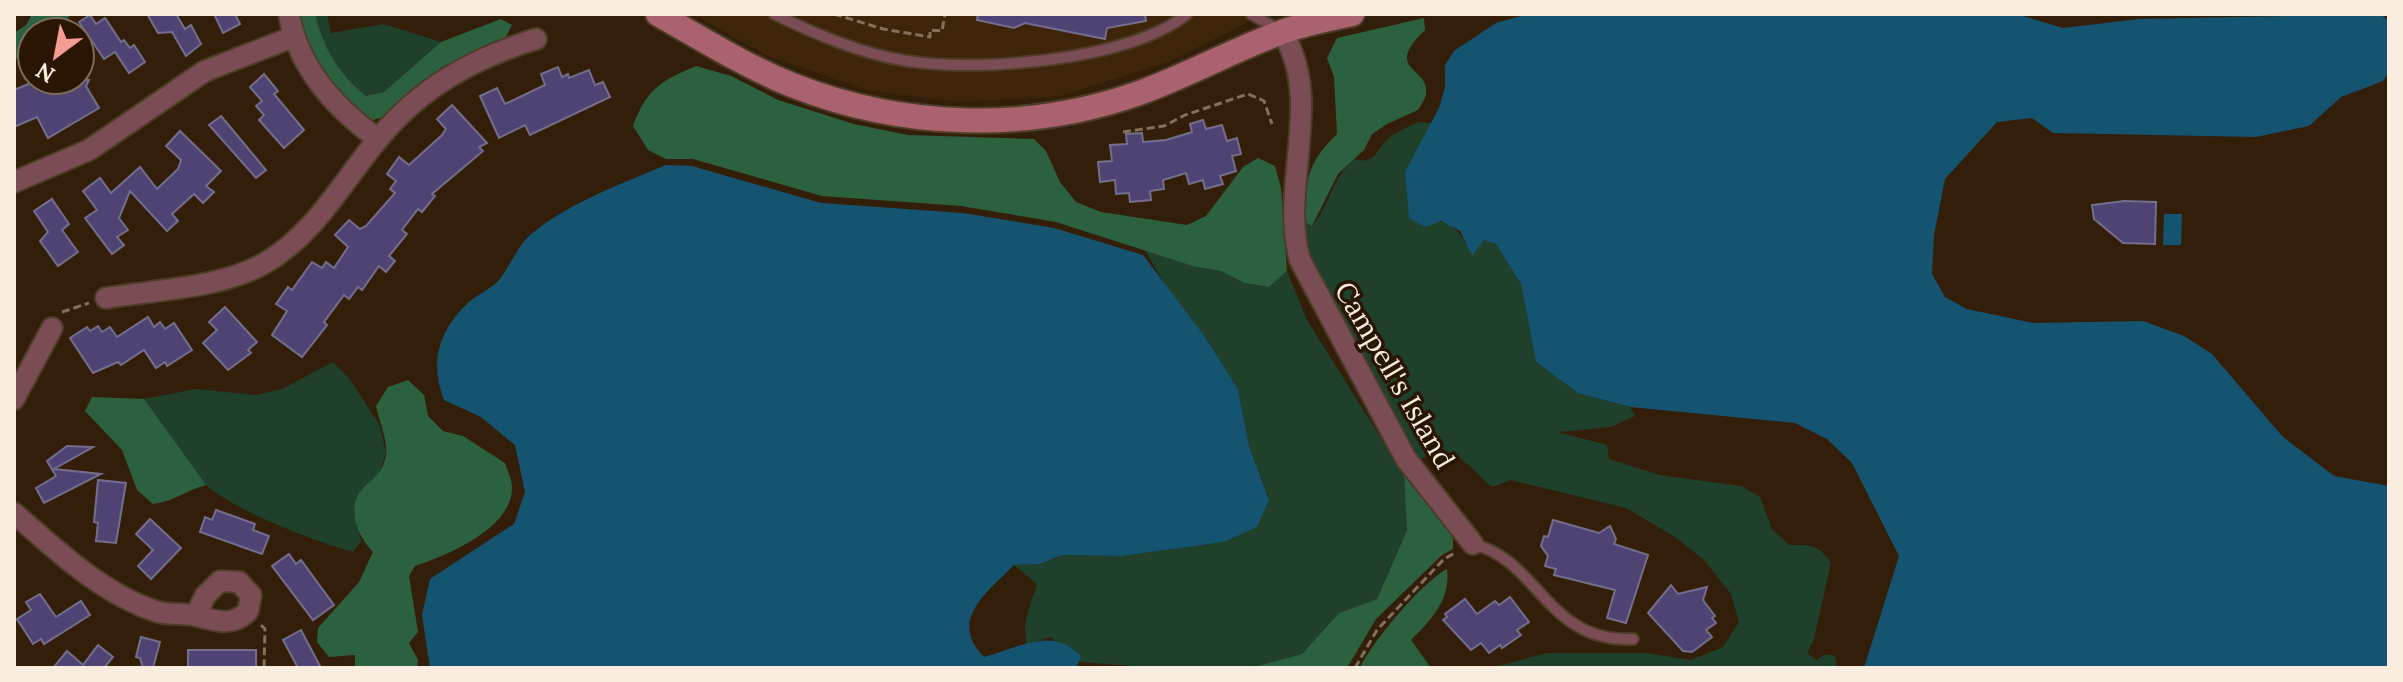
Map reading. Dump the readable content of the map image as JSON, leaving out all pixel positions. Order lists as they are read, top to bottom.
{
  "streets": {
    "street": ["Campell's Island"]
  },
  "north": "bottom left"
}
